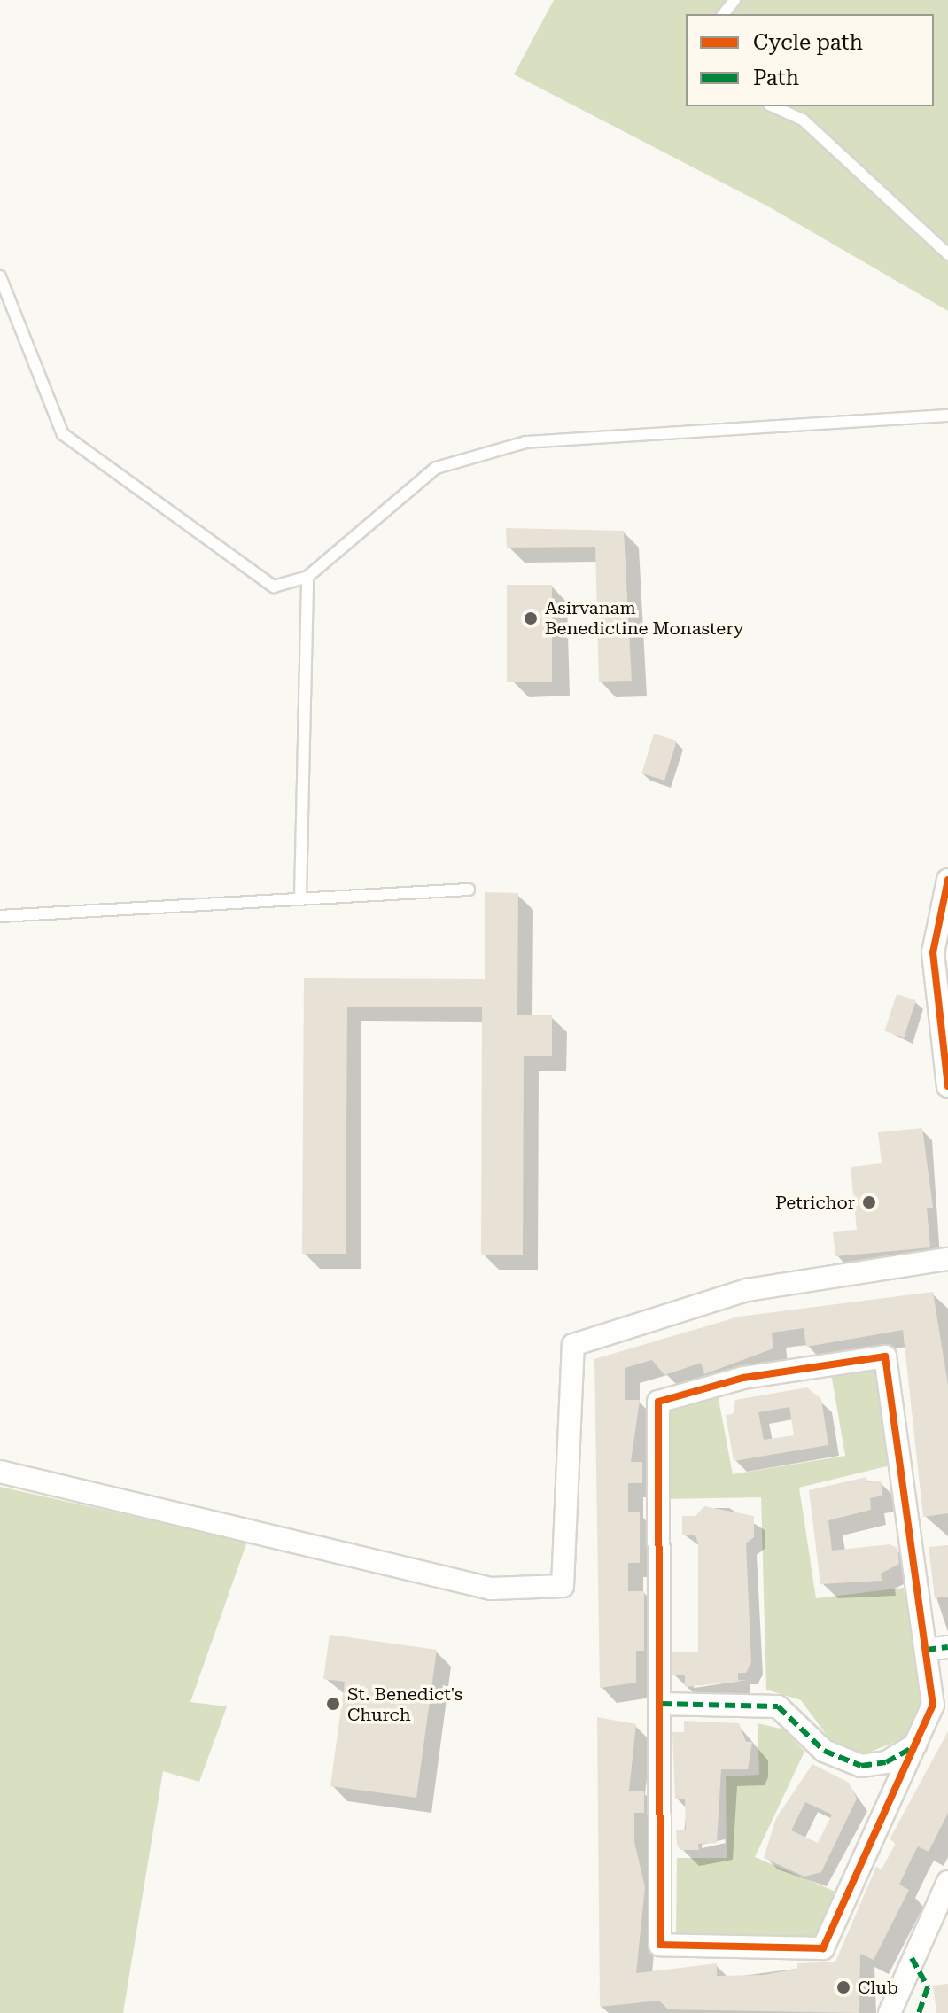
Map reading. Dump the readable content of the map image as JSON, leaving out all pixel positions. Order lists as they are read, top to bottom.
{
  "places": [
    "Asirvanam Benedictine Monastery",
    "Petrichor",
    "St. Benedict's Church",
    "Club"
  ],
  "legend": ["Cycle path", "Path"]
}
